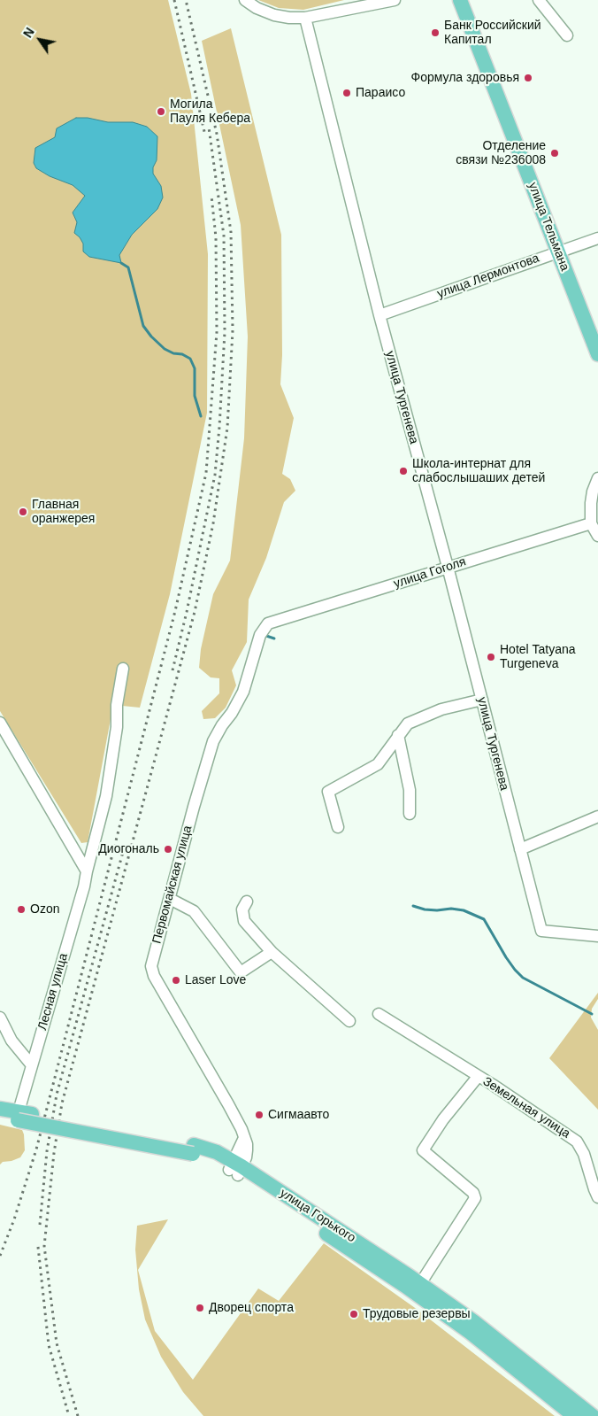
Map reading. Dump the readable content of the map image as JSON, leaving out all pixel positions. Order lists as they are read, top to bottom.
{
  "streets": {
    "main road": ["улица Тельмана", "улица Горького"],
    "street": [
      "улица Лермонтова",
      "улица Тургенева",
      "улица Гоголя",
      "Первомайская улица",
      "Лесная улица",
      "Земельная улица"
    ]
  },
  "crossings": [
    ["улица Тельмана", "улица Лермонтова"],
    ["улица Лермонтова", "улица Тургенева"],
    ["улица Тургенева", "улица Гоголя"],
    ["улица Гоголя", "Первомайская улица"],
    ["Первомайская улица", "улица Горького"],
    ["Лесная улица", "улица Горького"],
    ["Земельная улица", "улица Горького"]
  ],
  "places": [
    "Банк Российский Капитал",
    "Формула здоровья",
    "Параисо",
    "Могила Пауля Кебера",
    "Отделение связи №236008",
    "Школа-интернат для слабослышаших детей",
    "Главная оранжерея",
    "Hotel Tatyana Turgeneva",
    "Диогональ",
    "Ozon",
    "Laser Love",
    "Сигмаавто",
    "Дворец спорта",
    "Трудовые резервы"
  ],
  "north": "top left"
}
